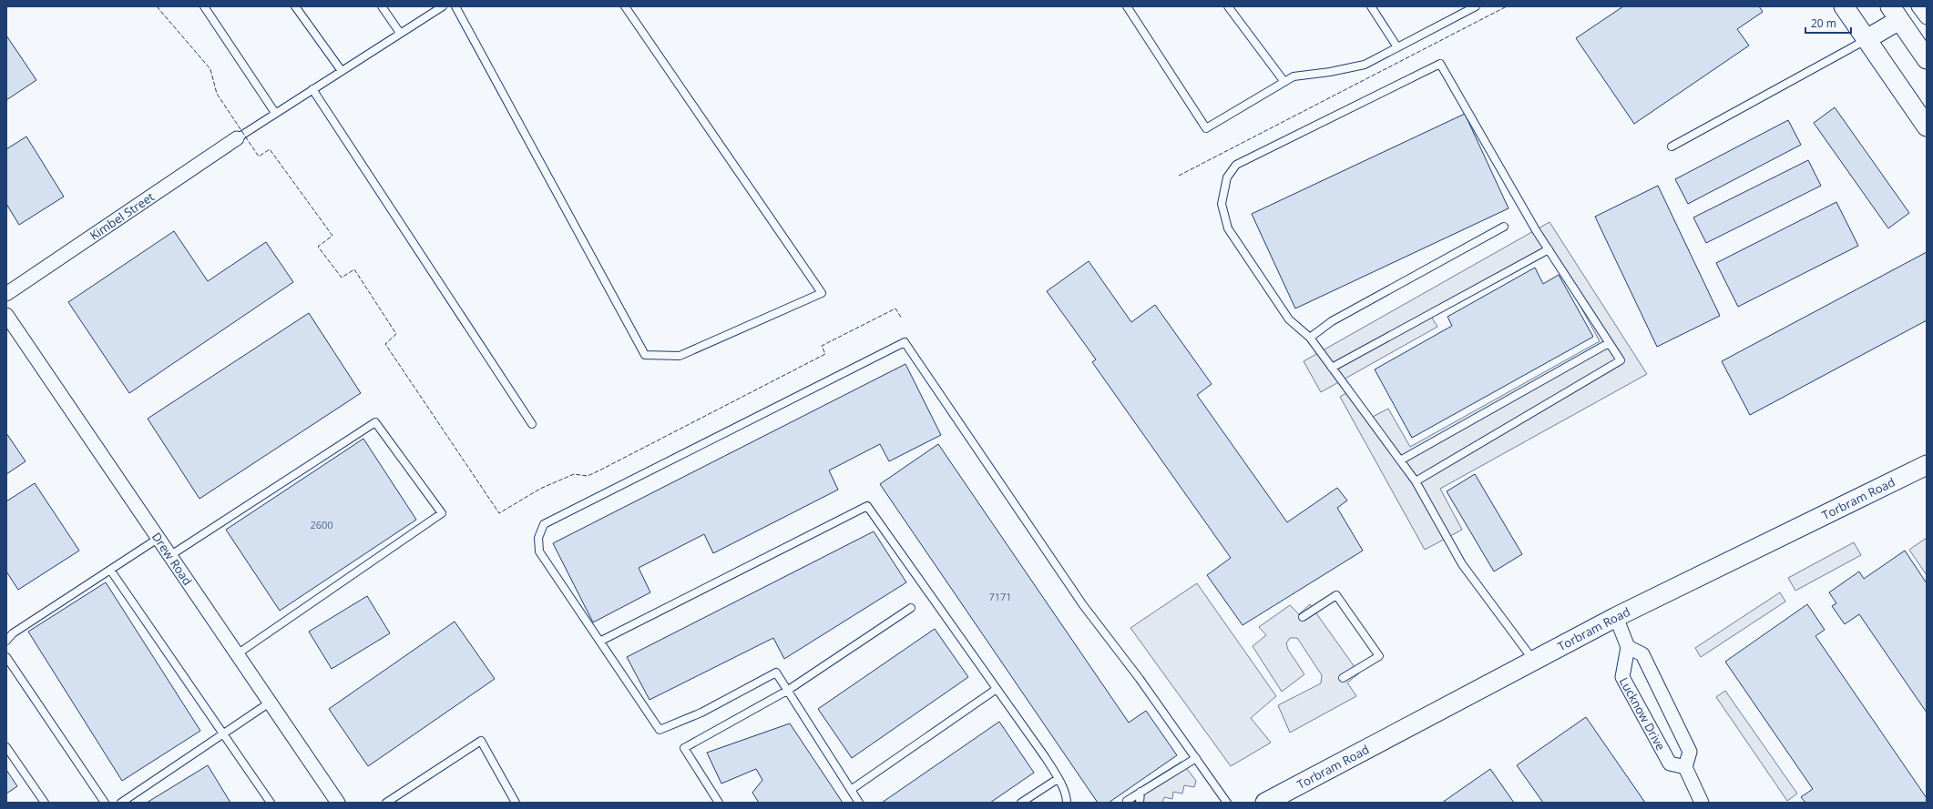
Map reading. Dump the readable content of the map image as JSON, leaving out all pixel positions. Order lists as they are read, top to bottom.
{
  "streets": {
    "main road": ["Torbram Road"],
    "street": ["Kimbel Street", "Drew Road", "Lucknow Drive"]
  },
  "house_numbers": ["2600", "7171"],
  "scale_bar": "20 m"
}
